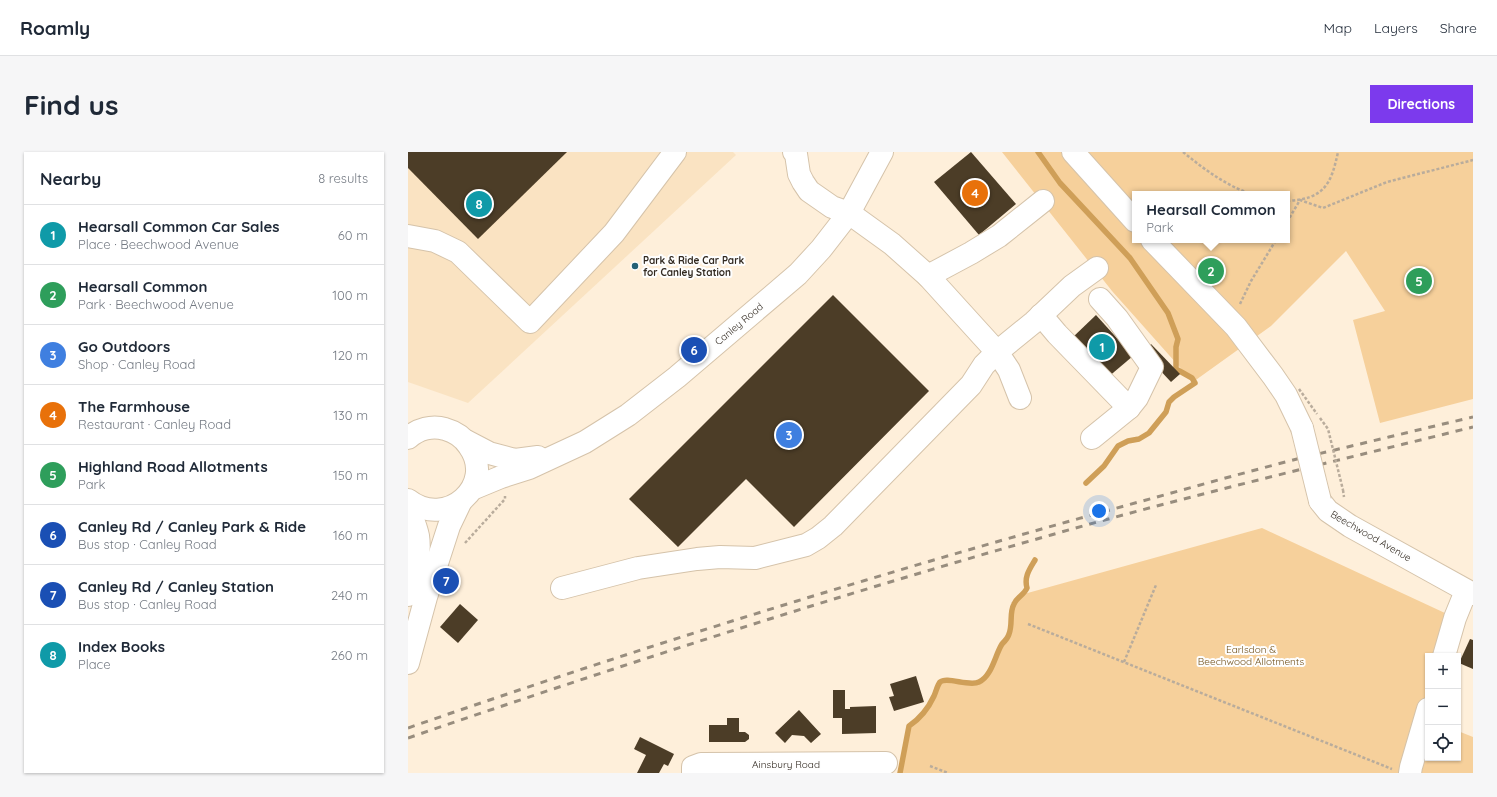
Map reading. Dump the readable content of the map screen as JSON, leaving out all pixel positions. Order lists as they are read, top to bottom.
{
  "streets": {
    "street": ["Canley Road", "Beechwood Avenue", "Ainsbury Road"]
  },
  "parks": ["Earlsdon & Beechwood Allotments"],
  "places": ["Park & Ride Car Park for Canley Station"],
  "page": {
    "header": "Roamly",
    "nav": ["Map", "Layers", "Share"],
    "buttons": "Directions",
    "title": "Find us",
    "heading": ["Nearby", "8 results"],
    "pins": [
      "4",
      "8",
      "2",
      "5",
      "1",
      "6",
      "3",
      "7"
    ],
    "popup": ["Hearsall Common", "Park"],
    "list": [
      {
        "mark": "1",
        "name": "Hearsall Common Car Sales",
        "note": "Place · Beechwood Avenue",
        "value": "60 m"
      },
      {
        "mark": "2",
        "name": "Hearsall Common",
        "note": "Park · Beechwood Avenue",
        "value": "100 m"
      },
      {
        "mark": "3",
        "name": "Go Outdoors",
        "note": "Shop · Canley Road",
        "value": "120 m"
      },
      {
        "mark": "4",
        "name": "The Farmhouse",
        "note": "Restaurant · Canley Road",
        "value": "130 m"
      },
      {
        "mark": "5",
        "name": "Highland Road Allotments",
        "note": "Park",
        "value": "150 m"
      },
      {
        "mark": "6",
        "name": "Canley Rd / Canley Park & Ride",
        "note": "Bus stop · Canley Road",
        "value": "160 m"
      },
      {
        "mark": "7",
        "name": "Canley Rd / Canley Station",
        "note": "Bus stop · Canley Road",
        "value": "240 m"
      },
      {
        "mark": "8",
        "name": "Index Books",
        "note": "Place",
        "value": "260 m"
      }
    ],
    "map_buttons": ["+", "−"]
  }
}
